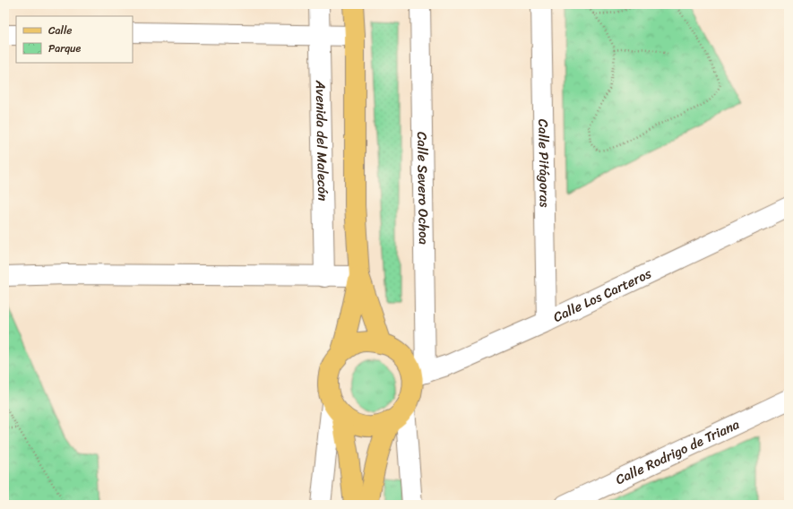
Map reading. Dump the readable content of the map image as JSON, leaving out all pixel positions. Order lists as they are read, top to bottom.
{
  "streets": {
    "street": [
      "Avenida del Malecón",
      "Calle Pitágoras",
      "Calle Severo Ochoa",
      "Calle Los Carteros",
      "Calle Rodrigo de Triana"
    ]
  },
  "crossings": [
    ["Calle Pitágoras", "Calle Los Carteros"],
    ["Calle Severo Ochoa", "Calle Los Carteros"]
  ],
  "legend": ["Calle", "Parque"]
}
